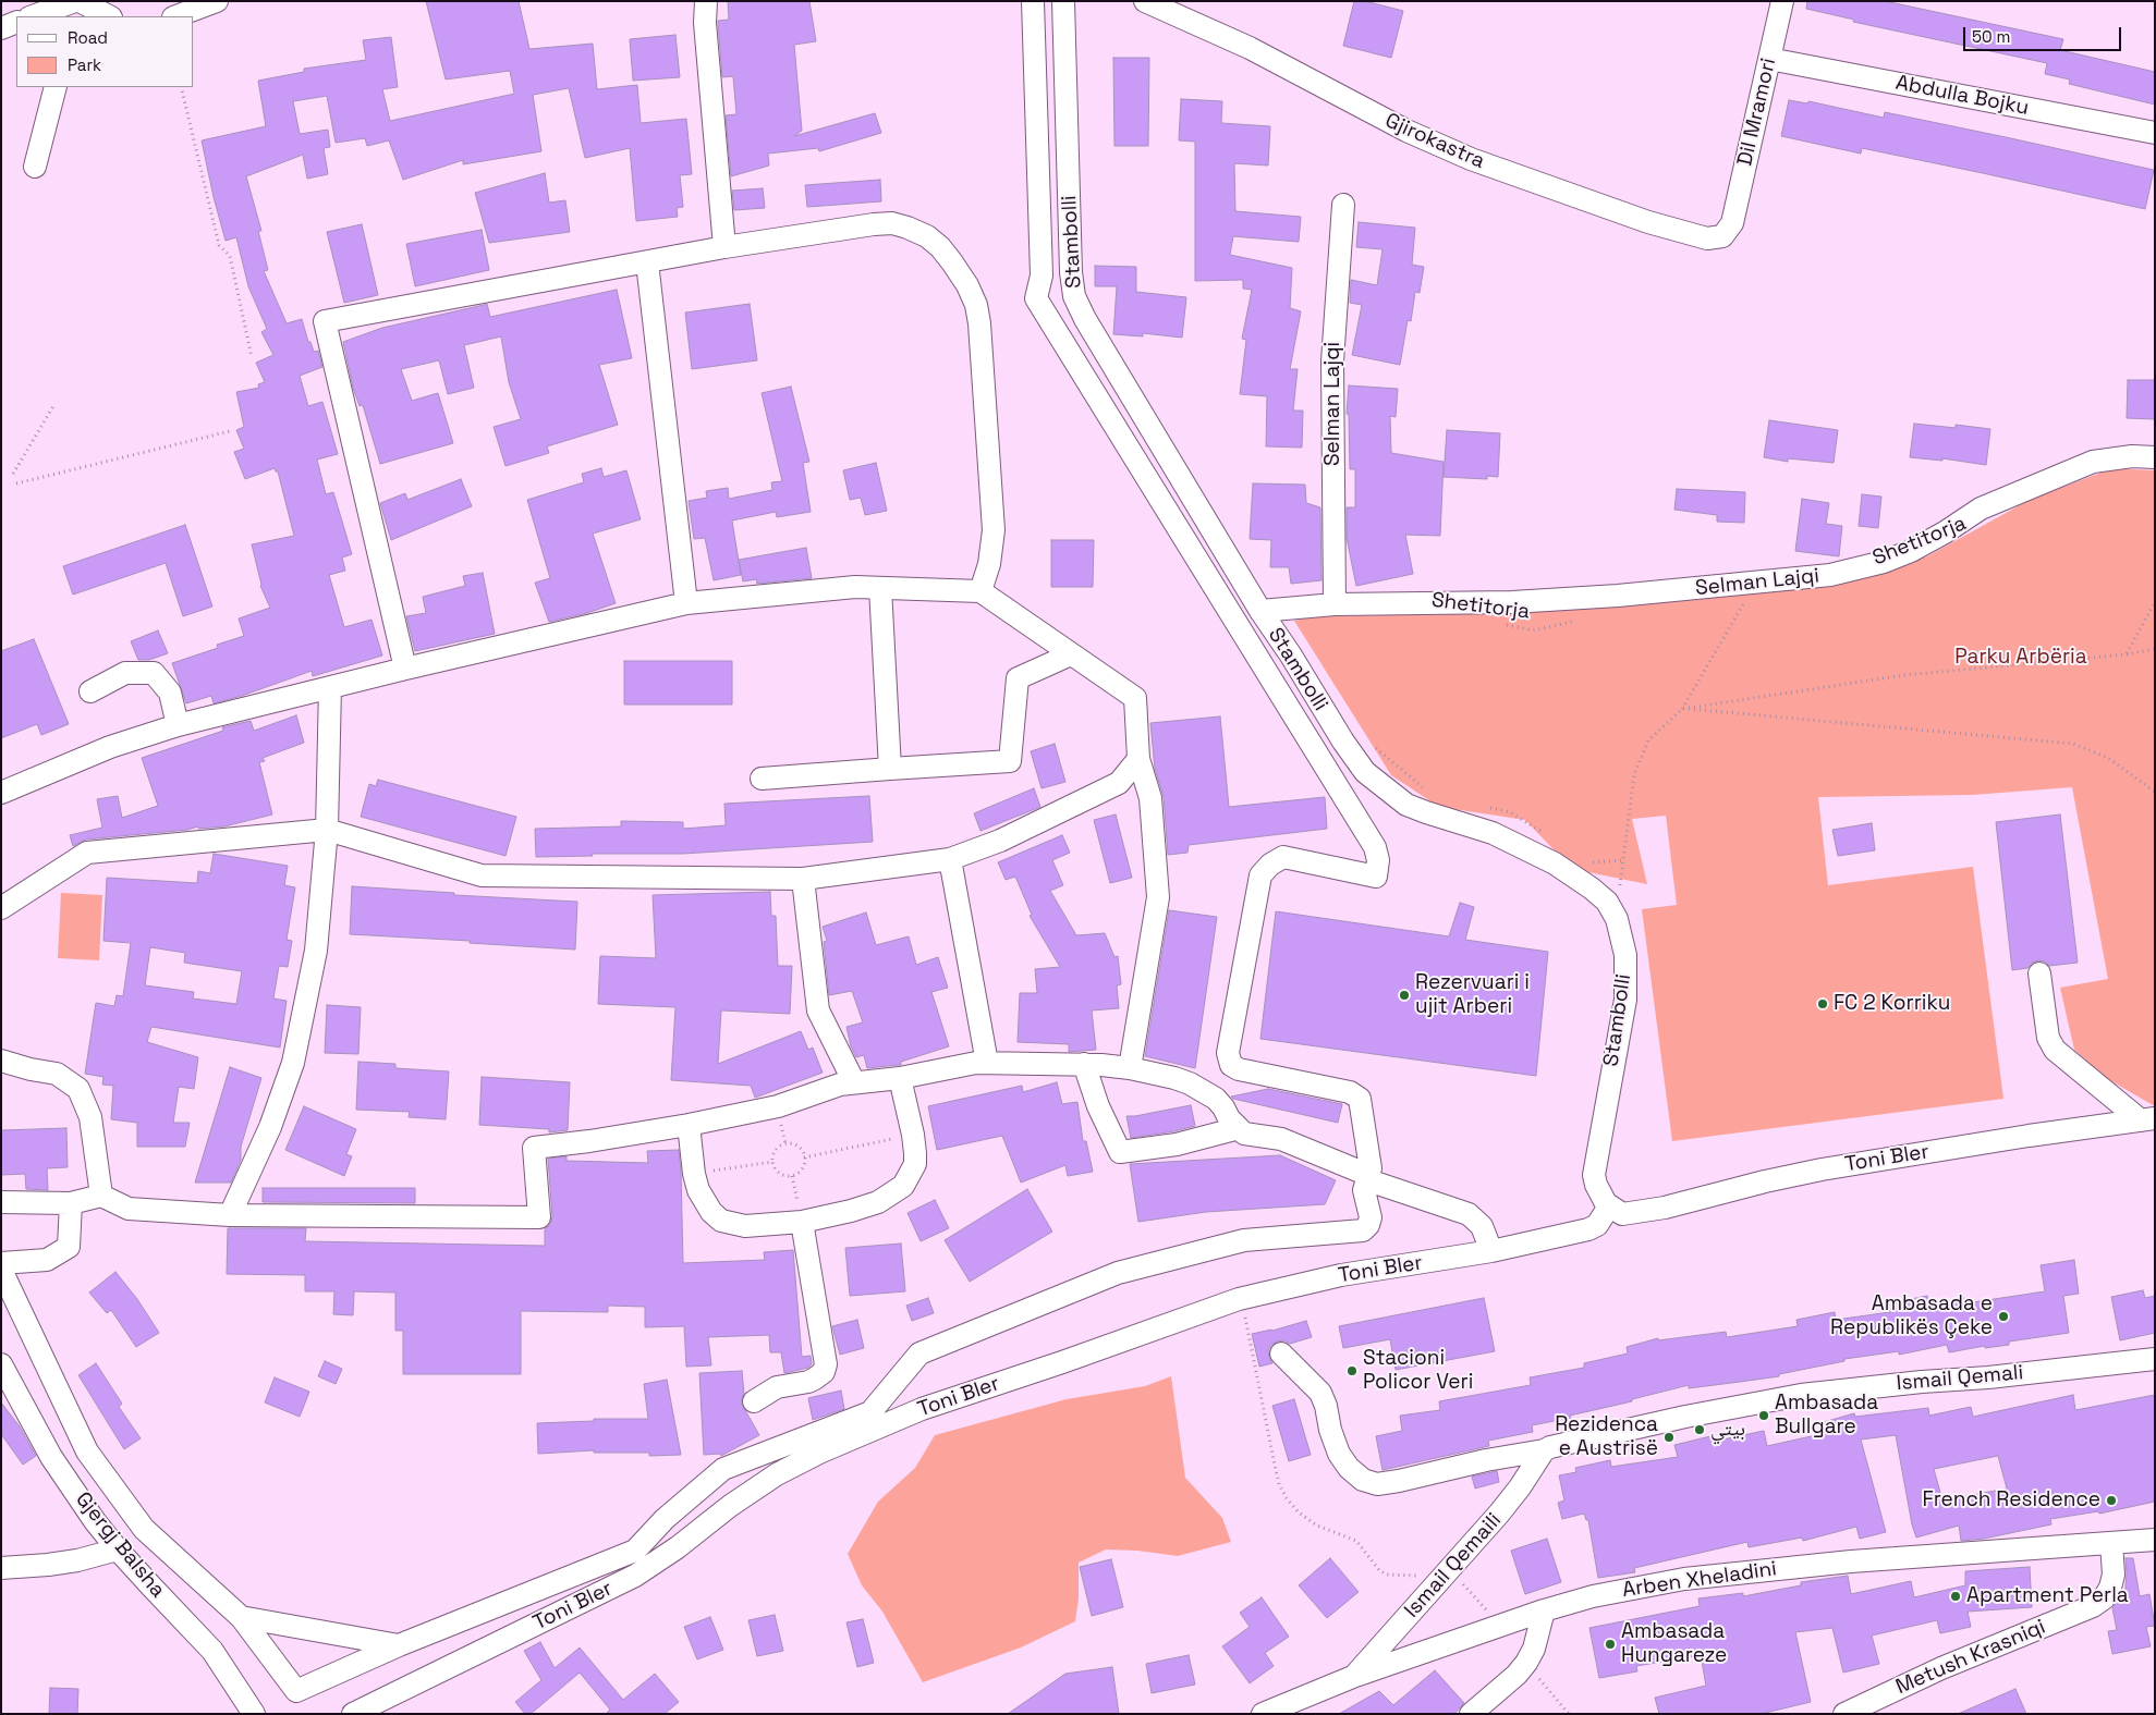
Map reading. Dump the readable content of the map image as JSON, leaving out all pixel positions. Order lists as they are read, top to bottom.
{
  "streets": {
    "street": [
      "Abdulla Bojku",
      "Dil Mramori",
      "Gjirokastra",
      "Stambolli",
      "Selman Lajqi",
      "Toni Bler",
      "Ismail Qemali",
      "Gjergj Balsha",
      "Ismail Qemaili",
      "Arben Xheladini",
      "Metush Krasniqi"
    ],
    "path": ["Shetitorja"]
  },
  "crossings": [
    ["Abdulla Bojku", "Dil Mramori"],
    ["Dil Mramori", "Gjirokastra"],
    ["Stambolli", "Selman Lajqi"],
    ["Stambolli", "Toni Bler"],
    ["Ismail Qemali", "Ismail Qemaili"],
    ["Ismail Qemaili", "Arben Xheladini"],
    ["Arben Xheladini", "Metush Krasniqi"]
  ],
  "parks": ["Parku Arbëria"],
  "places": [
    "Rezervuari i ujit Arberi",
    "FC 2 Korriku",
    "Ambasada e Republikës Çeke",
    "Stacioni Policor Veri",
    "Ambasada Bullgare",
    "بيتي",
    "Rezidenca e Austrisë",
    "French Residence",
    "Apartment Perla",
    "Ambasada Hungareze"
  ],
  "legend": ["Road", "Park"],
  "scale_bar": "50 m"
}
